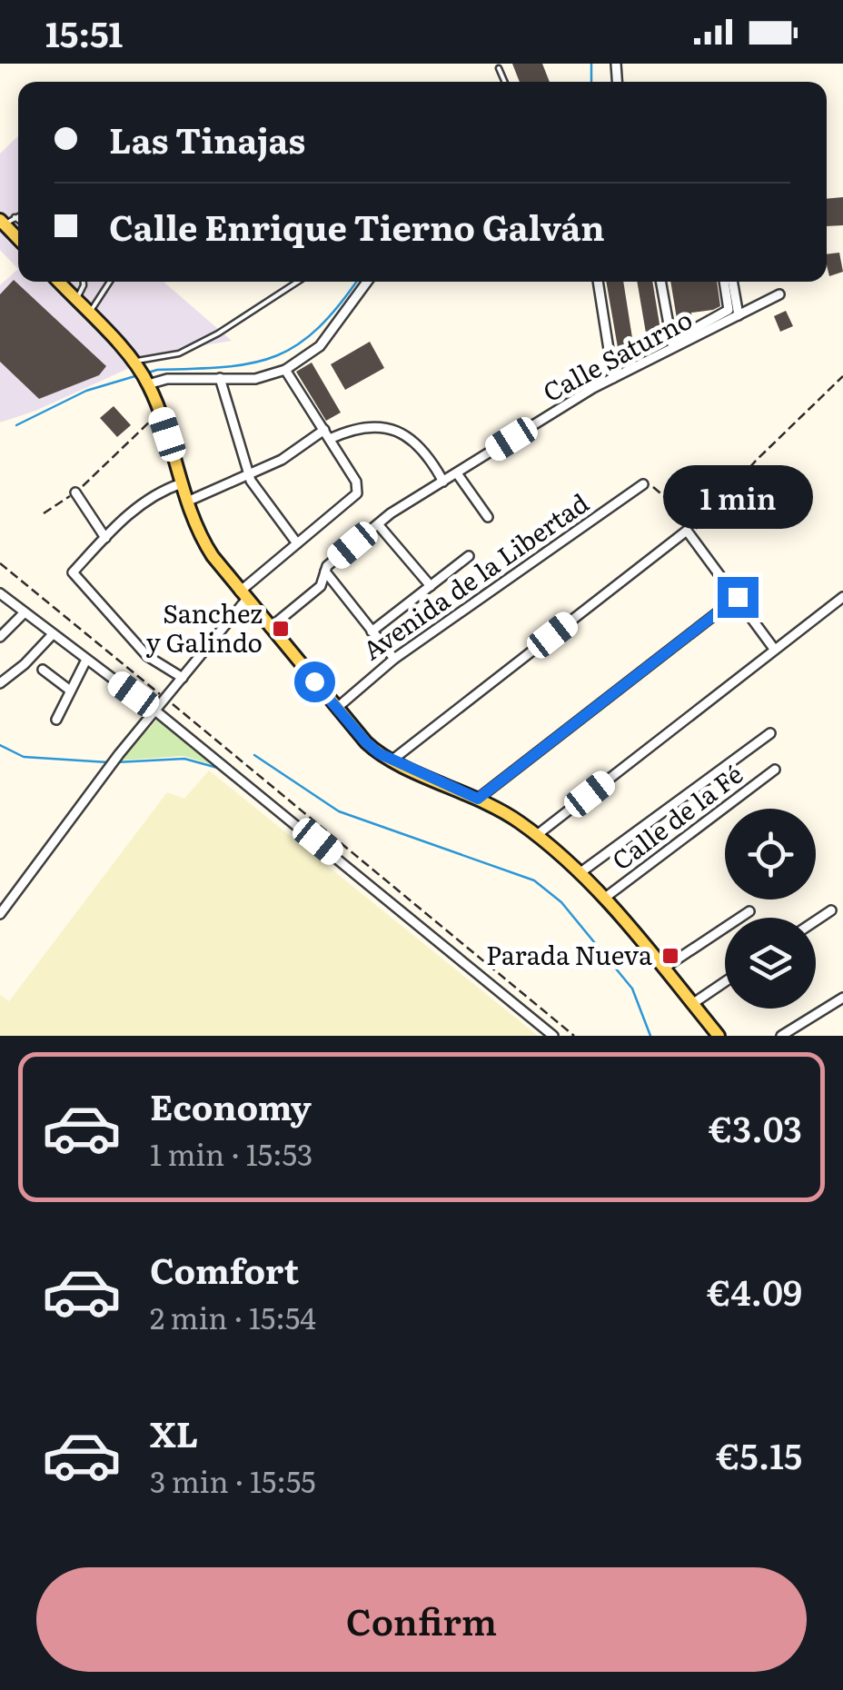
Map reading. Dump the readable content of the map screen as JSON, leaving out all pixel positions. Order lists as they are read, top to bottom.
{
  "streets": {
    "street": ["Calle Saturno", "Avenida de la Libertad", "Calle de la Fé"]
  },
  "places": {
    "transit": ["Sanchez y Galindo", "Parada Nueva"]
  },
  "page": {
    "status": "15:51",
    "banner": ["Las Tinajas", "Calle Enrique Tierno Galván"],
    "bubble": "1 min",
    "list": [
      {
        "name": "Economy",
        "note": "1 min · 15:53",
        "value": "€3.03"
      },
      {
        "name": "Comfort",
        "note": "2 min · 15:54",
        "value": "€4.09"
      },
      {
        "name": "XL",
        "note": "3 min · 15:55",
        "value": "€5.15"
      }
    ],
    "buttons": "Confirm"
  }
}
